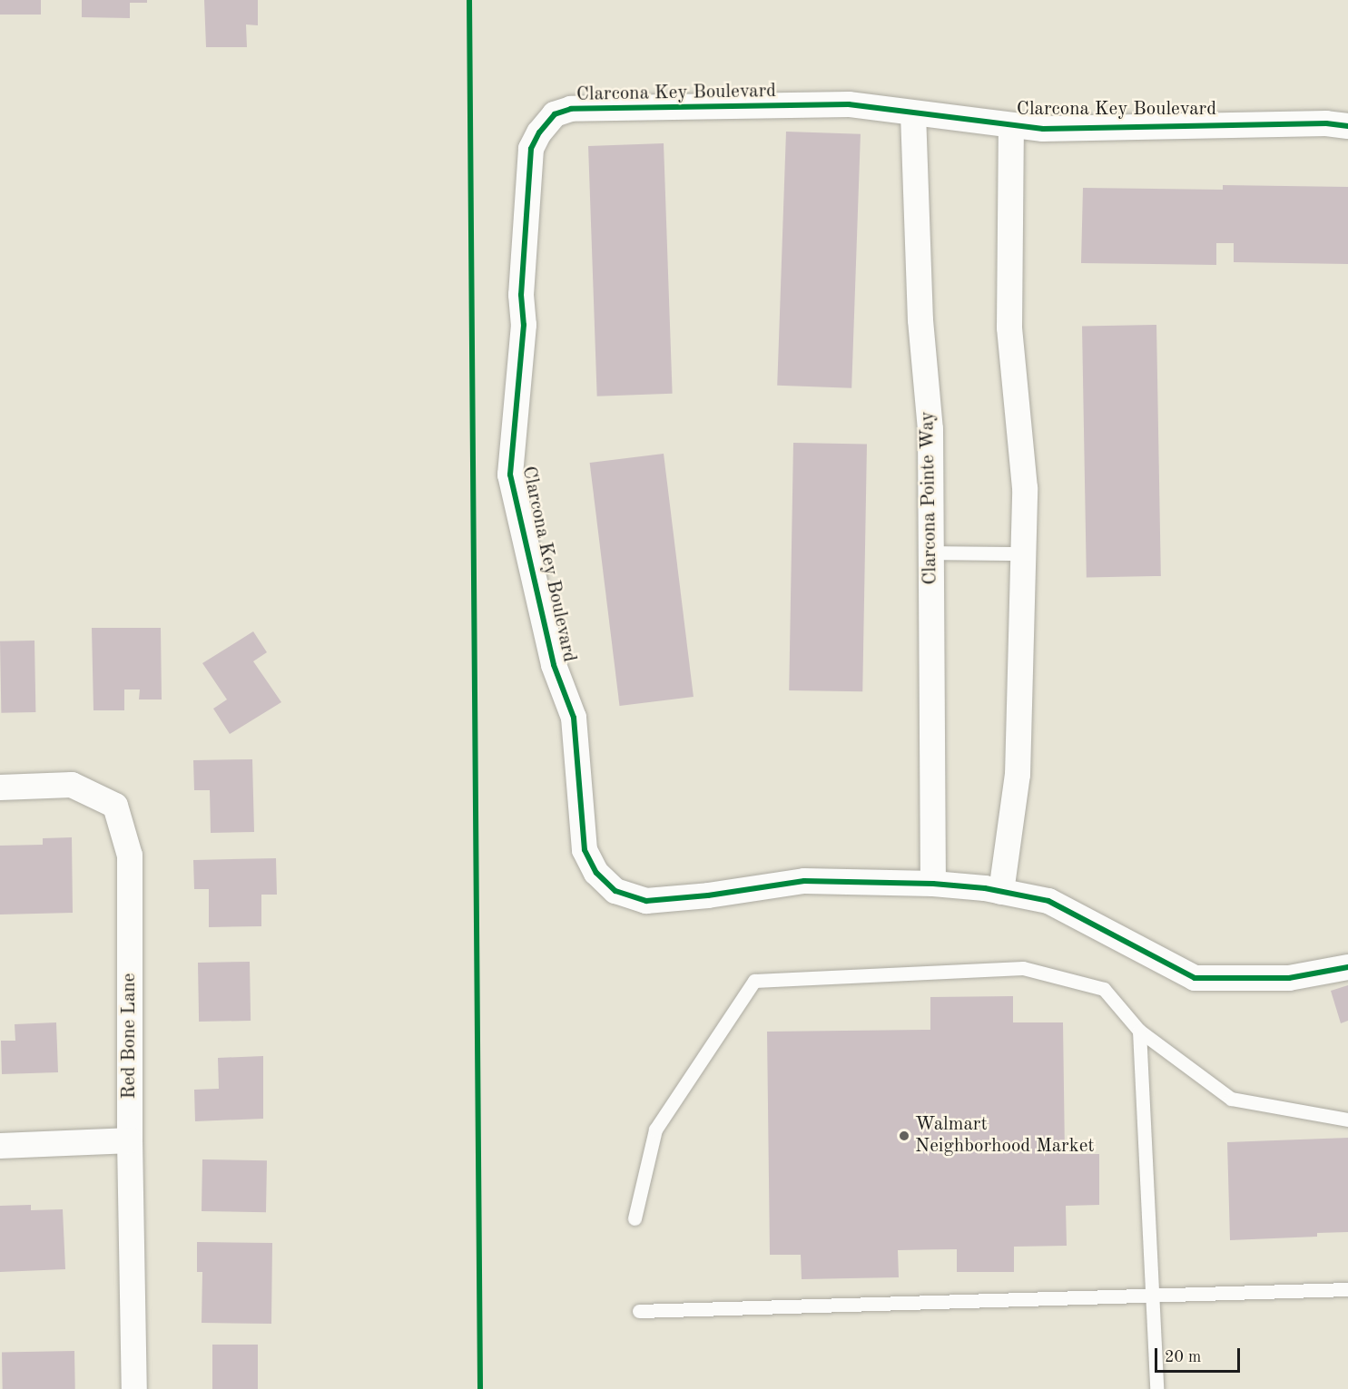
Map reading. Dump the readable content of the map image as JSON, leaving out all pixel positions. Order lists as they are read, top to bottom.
{
  "streets": {
    "street": ["Clarcona Key Boulevard", "Clarcona Pointe Way", "Red Bone Lane"]
  },
  "crossings": [
    ["Clarcona Key Boulevard", "Clarcona Pointe Way"]
  ],
  "places": ["Walmart Neighborhood Market"],
  "scale_bar": "20 m"
}
